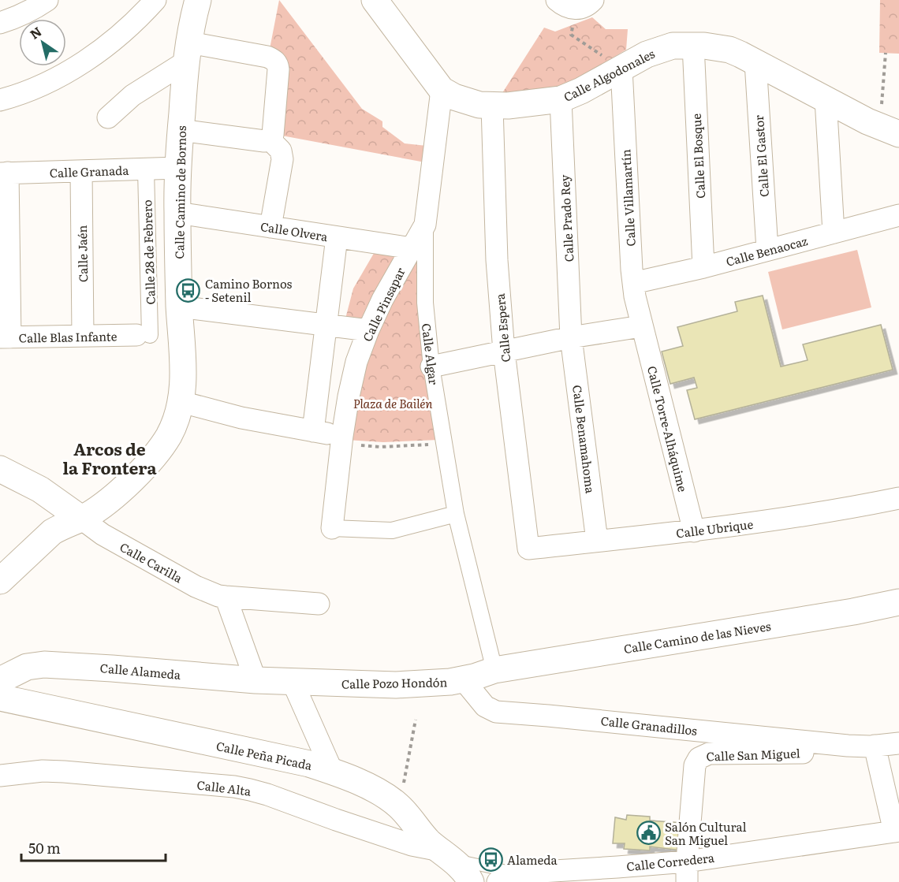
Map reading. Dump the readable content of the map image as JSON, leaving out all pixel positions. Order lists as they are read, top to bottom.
{
  "streets": {
    "street": [
      "Calle Algodonales",
      "Calle El Bosque",
      "Calle El Gastor",
      "Calle Granada",
      "Calle Camino de Bornos",
      "Calle Villamartín",
      "Calle Prado Rey",
      "Calle Olvera",
      "Calle Benaocaz",
      "Calle 28 de Febrero",
      "Calle Jaén",
      "Calle Pinsapar",
      "Calle Espera",
      "Calle Blas Infante",
      "Calle Algar",
      "Calle Torre-Alháquime",
      "Calle Benamahoma",
      "Calle Ubrique",
      "Calle Carilla",
      "Calle Camino de las Nieves",
      "Calle Alameda",
      "Calle Pozo Hondón",
      "Calle Granadillos",
      "Calle San Miguel",
      "Calle Peña Picada",
      "Calle Alta",
      "Calle Corredera"
    ]
  },
  "crossings": [
    ["Calle Algodonales", "Calle El Bosque"],
    ["Calle Algodonales", "Calle El Gastor"],
    ["Calle Algodonales", "Calle Villamartín"],
    ["Calle Algodonales", "Calle Prado Rey"],
    ["Calle Algodonales", "Calle Espera"],
    ["Calle Algodonales", "Calle Algar"],
    ["Calle El Bosque", "Calle Benaocaz"],
    ["Calle El Gastor", "Calle Benaocaz"],
    ["Calle Granada", "Calle Camino de Bornos"],
    ["Calle Granada", "Calle 28 de Febrero"],
    ["Calle Granada", "Calle Jaén"],
    ["Calle Camino de Bornos", "Calle Olvera"],
    ["Calle Camino de Bornos", "Calle Carilla"],
    ["Calle Villamartín", "Calle Benaocaz"],
    ["Calle Villamartín", "Calle Torre-Alháquime"],
    ["Calle Prado Rey", "Calle Benamahoma"],
    ["Calle Olvera", "Calle Pinsapar"],
    ["Calle 28 de Febrero", "Calle Blas Infante"],
    ["Calle Jaén", "Calle Blas Infante"],
    ["Calle Pinsapar", "Calle Algar"],
    ["Calle Espera", "Calle Ubrique"],
    ["Calle Algar", "Calle Camino de las Nieves"],
    ["Calle Algar", "Calle Pozo Hondón"],
    ["Calle Torre-Alháquime", "Calle Ubrique"],
    ["Calle Benamahoma", "Calle Ubrique"],
    ["Calle Camino de las Nieves", "Calle Pozo Hondón"],
    ["Calle Alameda", "Calle Pozo Hondón"],
    ["Calle Pozo Hondón", "Calle Granadillos"],
    ["Calle Granadillos", "Calle San Miguel"],
    ["Calle San Miguel", "Calle Corredera"],
    ["Calle Peña Picada", "Calle Alta"]
  ],
  "districts": ["Arcos de la Frontera"],
  "parks": ["Plaza de Bailén"],
  "places": {
    "bus stop": ["Camino Bornos - Setenil", "Alameda"],
    "public building": ["Salón Cultural San Miguel"]
  },
  "scale_bar": "50 m",
  "north": "top left"
}
